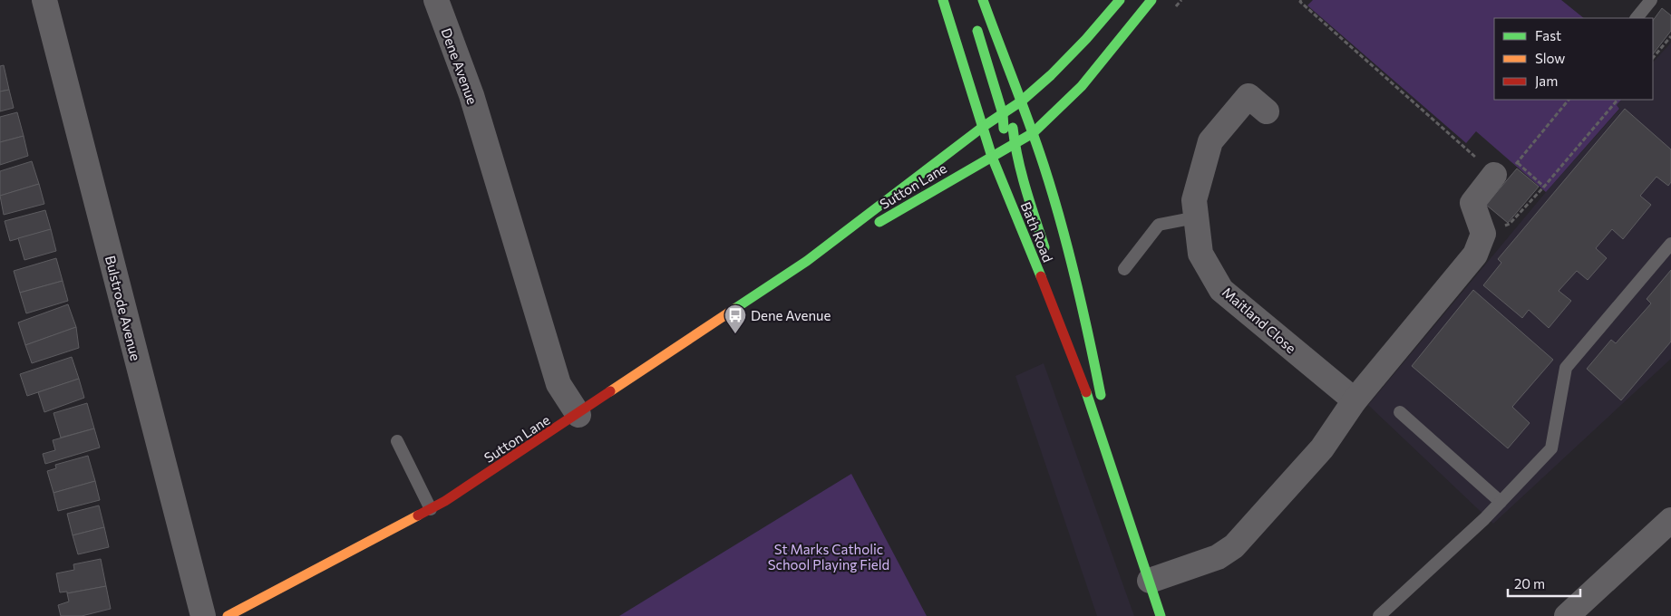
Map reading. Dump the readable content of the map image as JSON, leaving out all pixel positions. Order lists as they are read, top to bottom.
{
  "streets": {
    "main road": ["Sutton Lane", "Bath Road"],
    "street": ["Dene Avenue", "Bulstrode Avenue", "Maitland Close"]
  },
  "crossings": [
    ["Dene Avenue", "Sutton Lane"],
    ["Sutton Lane", "Bath Road"]
  ],
  "parks": ["St Marks Catholic School Playing Field"],
  "places": {
    "bus stop": ["Dene Avenue"]
  },
  "legend": ["Fast", "Slow", "Jam"],
  "scale_bar": "20 m"
}
